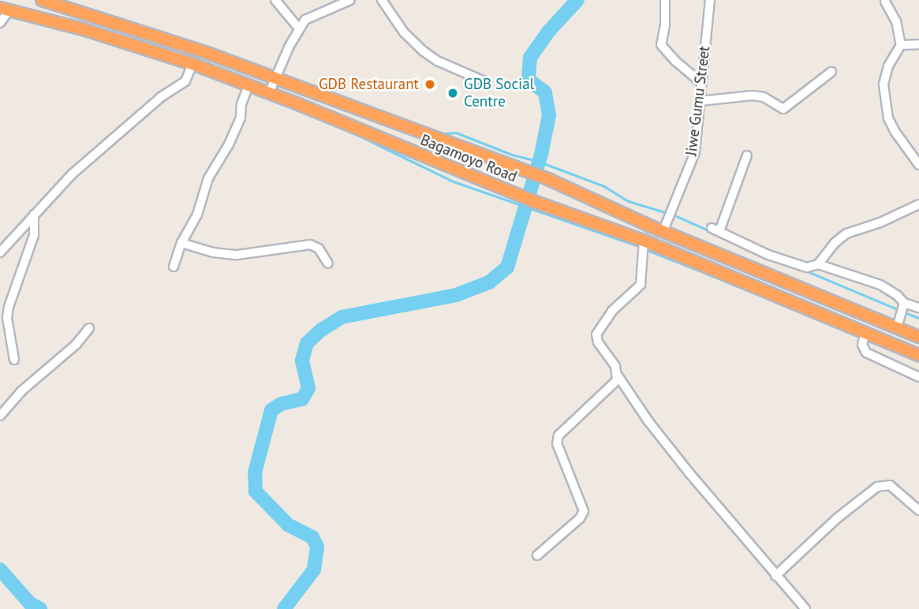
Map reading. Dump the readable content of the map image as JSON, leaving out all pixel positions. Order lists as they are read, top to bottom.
{
  "streets": {
    "highway": ["Bagamoyo Road"],
    "street": ["Jiwe Gumu Street"]
  },
  "crossings": [
    ["Jiwe Gumu Street", "Bagamoyo Road"]
  ],
  "places": ["GDB Restaurant", "GDB Social Centre"]
}
